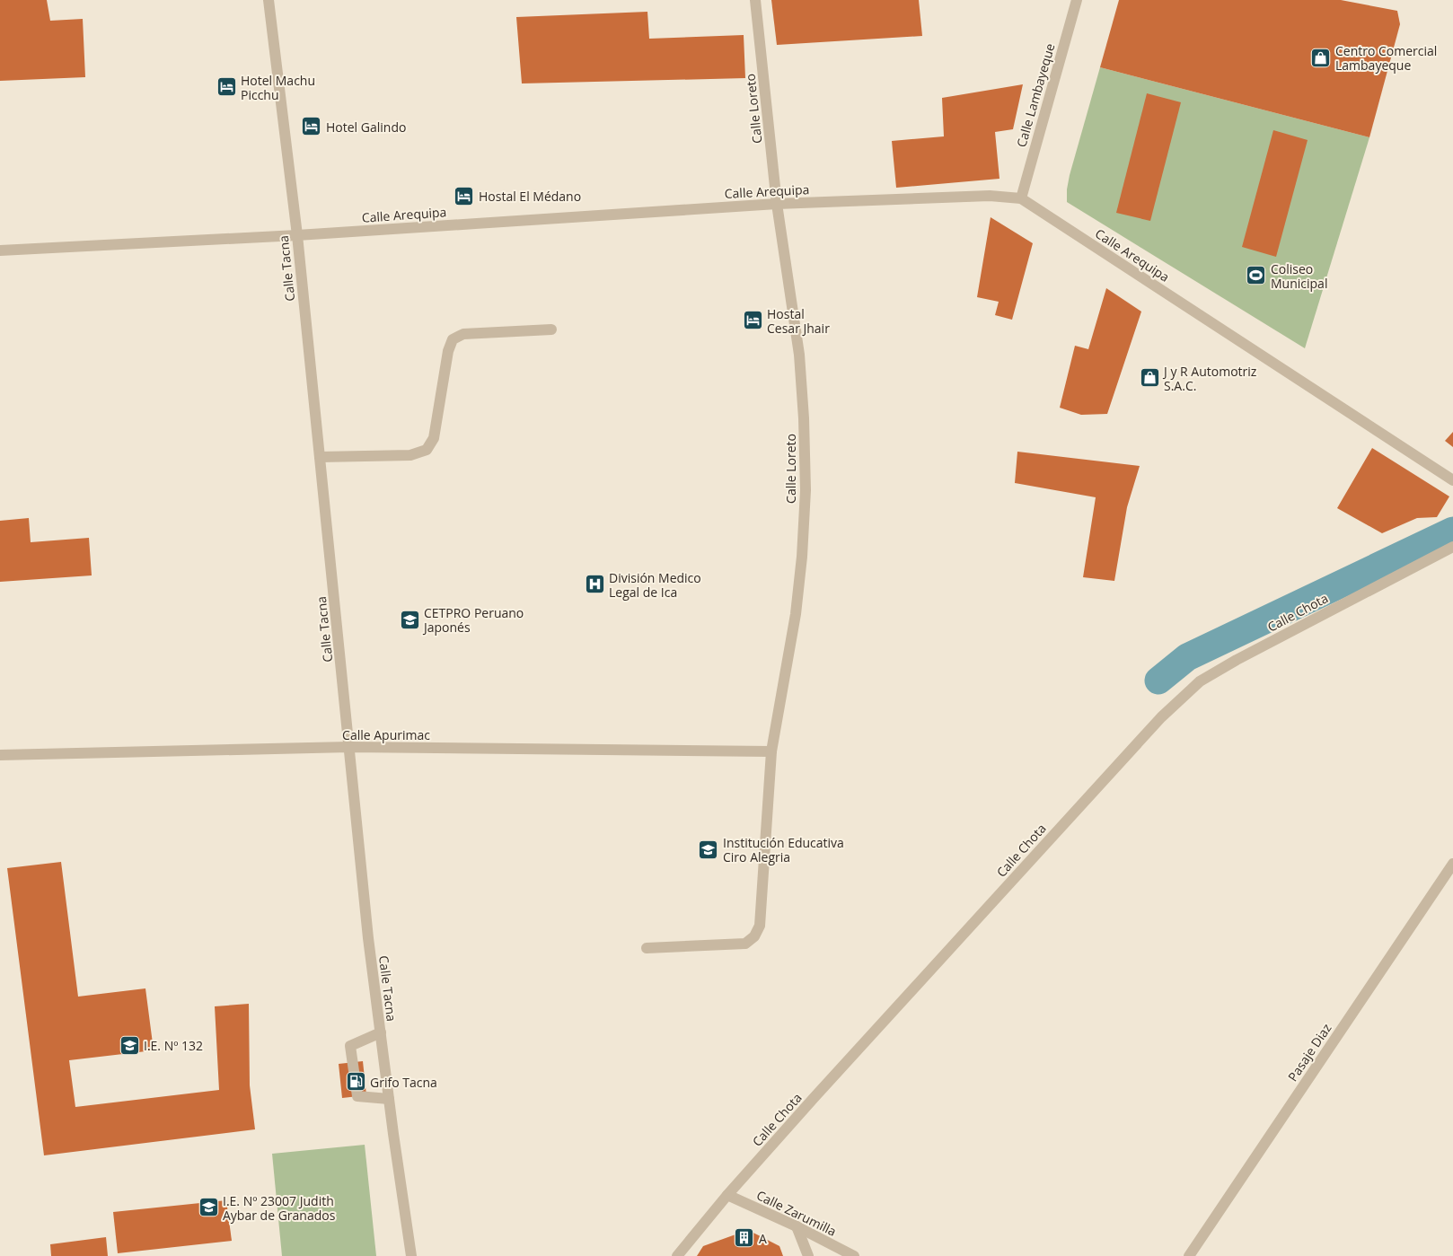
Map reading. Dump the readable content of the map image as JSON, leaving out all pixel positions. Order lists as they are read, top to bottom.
{
  "streets": {
    "street": [
      "Calle Lambayeque",
      "Calle Loreto",
      "Calle Arequipa",
      "Calle Tacna",
      "Calle Chota",
      "Calle Apurimac",
      "Pasaje Diaz",
      "Calle Zarumilla"
    ]
  },
  "crossings": [
    ["Calle Lambayeque", "Calle Arequipa"],
    ["Calle Loreto", "Calle Arequipa"],
    ["Calle Loreto", "Calle Apurimac"],
    ["Calle Arequipa", "Calle Tacna"],
    ["Calle Tacna", "Calle Apurimac"],
    ["Calle Chota", "Calle Zarumilla"]
  ],
  "places": {
    "shop": ["Centro Comercial Lambayeque", "J y R Automotriz S.A.C."],
    "hotel": [
      "Hotel Machu Picchu",
      "Hotel Galindo",
      "Hostal El Médano",
      "Hostal Cesar Jhair"
    ],
    "sports": ["Coliseo Municipal"],
    "hospital": ["División Medico Legal de Ica"],
    "school or university": [
      "CETPRO Peruano Japonés",
      "Institución Educativa Ciro Alegria",
      "I.E. Nº 132",
      "I.E. Nº 23007 Judith Aybar de Granados"
    ],
    "fuel station": ["Grifo Tacna"],
    "building": ["A"]
  }
}
